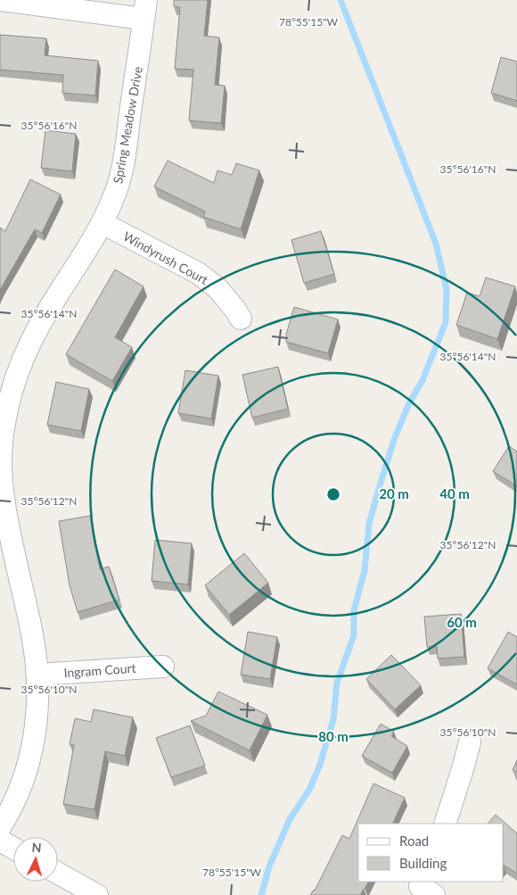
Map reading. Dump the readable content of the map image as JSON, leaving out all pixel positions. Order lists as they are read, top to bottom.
{
  "streets": {
    "street": ["Spring Meadow Drive", "Windyrush Court", "Ingram Court"]
  },
  "crossings": [
    ["Spring Meadow Drive", "Windyrush Court"],
    ["Spring Meadow Drive", "Ingram Court"]
  ],
  "legend": ["Road", "Building"],
  "north": "top",
  "coordinates": [
    "78°55'15\"W",
    "35°56'16\"N",
    "35°56'14\"N",
    "35°56'12\"N",
    "35°56'10\"N"
  ],
  "rings": [
    "20 m",
    "40 m",
    "60 m",
    "80 m"
  ]
}
